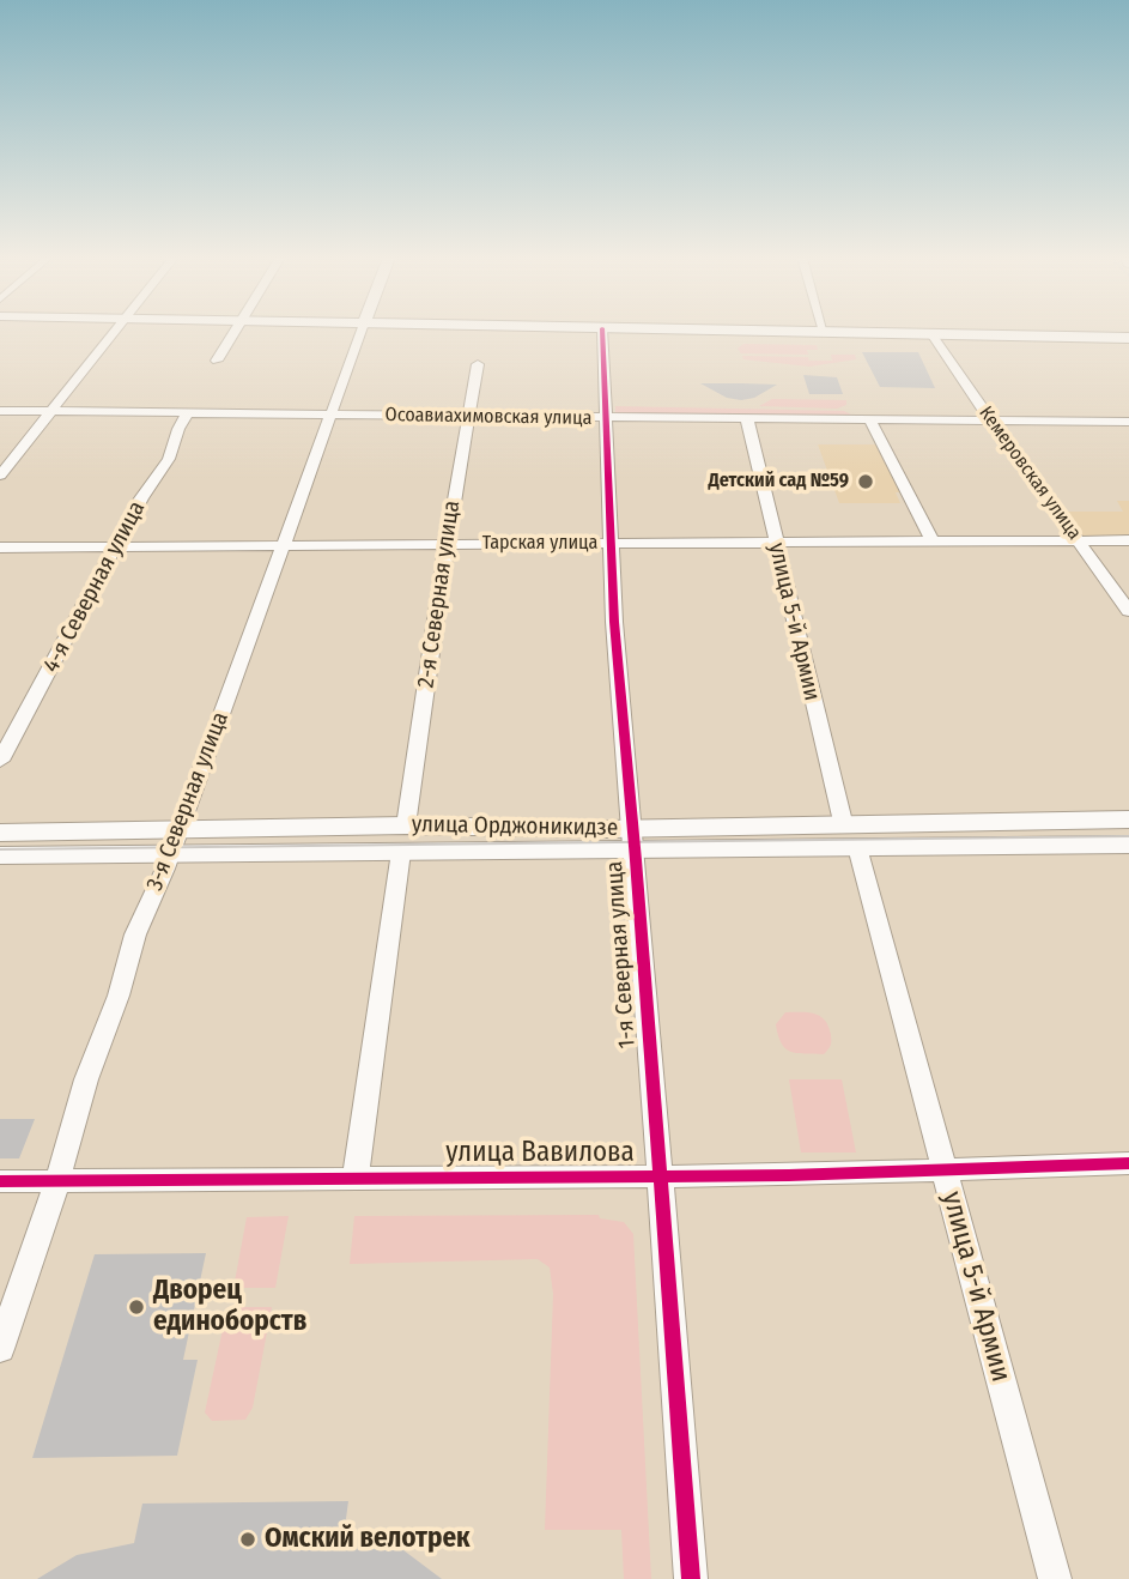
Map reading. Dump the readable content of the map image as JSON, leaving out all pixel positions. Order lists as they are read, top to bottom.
{
  "streets": {
    "main road": ["улица Орджоникидзе"],
    "street": [
      "Осоавиахимовская улица",
      "Кемеровская улица",
      "Тарская улица",
      "4-я Северная улица",
      "2-я Северная улица",
      "улица 5-й Армии",
      "3-я Северная улица",
      "1-я Северная улица",
      "улица Вавилова"
    ]
  },
  "crossings": [
    ["Осоавиахимовская улица", "Кемеровская улица"],
    ["Осоавиахимовская улица", "4-я Северная улица"],
    ["Осоавиахимовская улица", "2-я Северная улица"],
    ["Осоавиахимовская улица", "улица 5-й Армии"],
    ["Осоавиахимовская улица", "3-я Северная улица"],
    ["Осоавиахимовская улица", "1-я Северная улица"],
    ["Кемеровская улица", "Тарская улица"],
    ["Тарская улица", "4-я Северная улица"],
    ["Тарская улица", "2-я Северная улица"],
    ["Тарская улица", "улица 5-й Армии"],
    ["Тарская улица", "3-я Северная улица"],
    ["Тарская улица", "1-я Северная улица"],
    ["2-я Северная улица", "улица Орджоникидзе"],
    ["2-я Северная улица", "улица Вавилова"],
    ["улица 5-й Армии", "улица Орджоникидзе"],
    ["улица 5-й Армии", "улица Вавилова"],
    ["3-я Северная улица", "улица Орджоникидзе"],
    ["3-я Северная улица", "улица Вавилова"],
    ["улица Орджоникидзе", "1-я Северная улица"],
    ["1-я Северная улица", "улица Вавилова"]
  ],
  "places": ["Детский сад №59", "Дворец единоборств", "Омский велотрек"]
}
